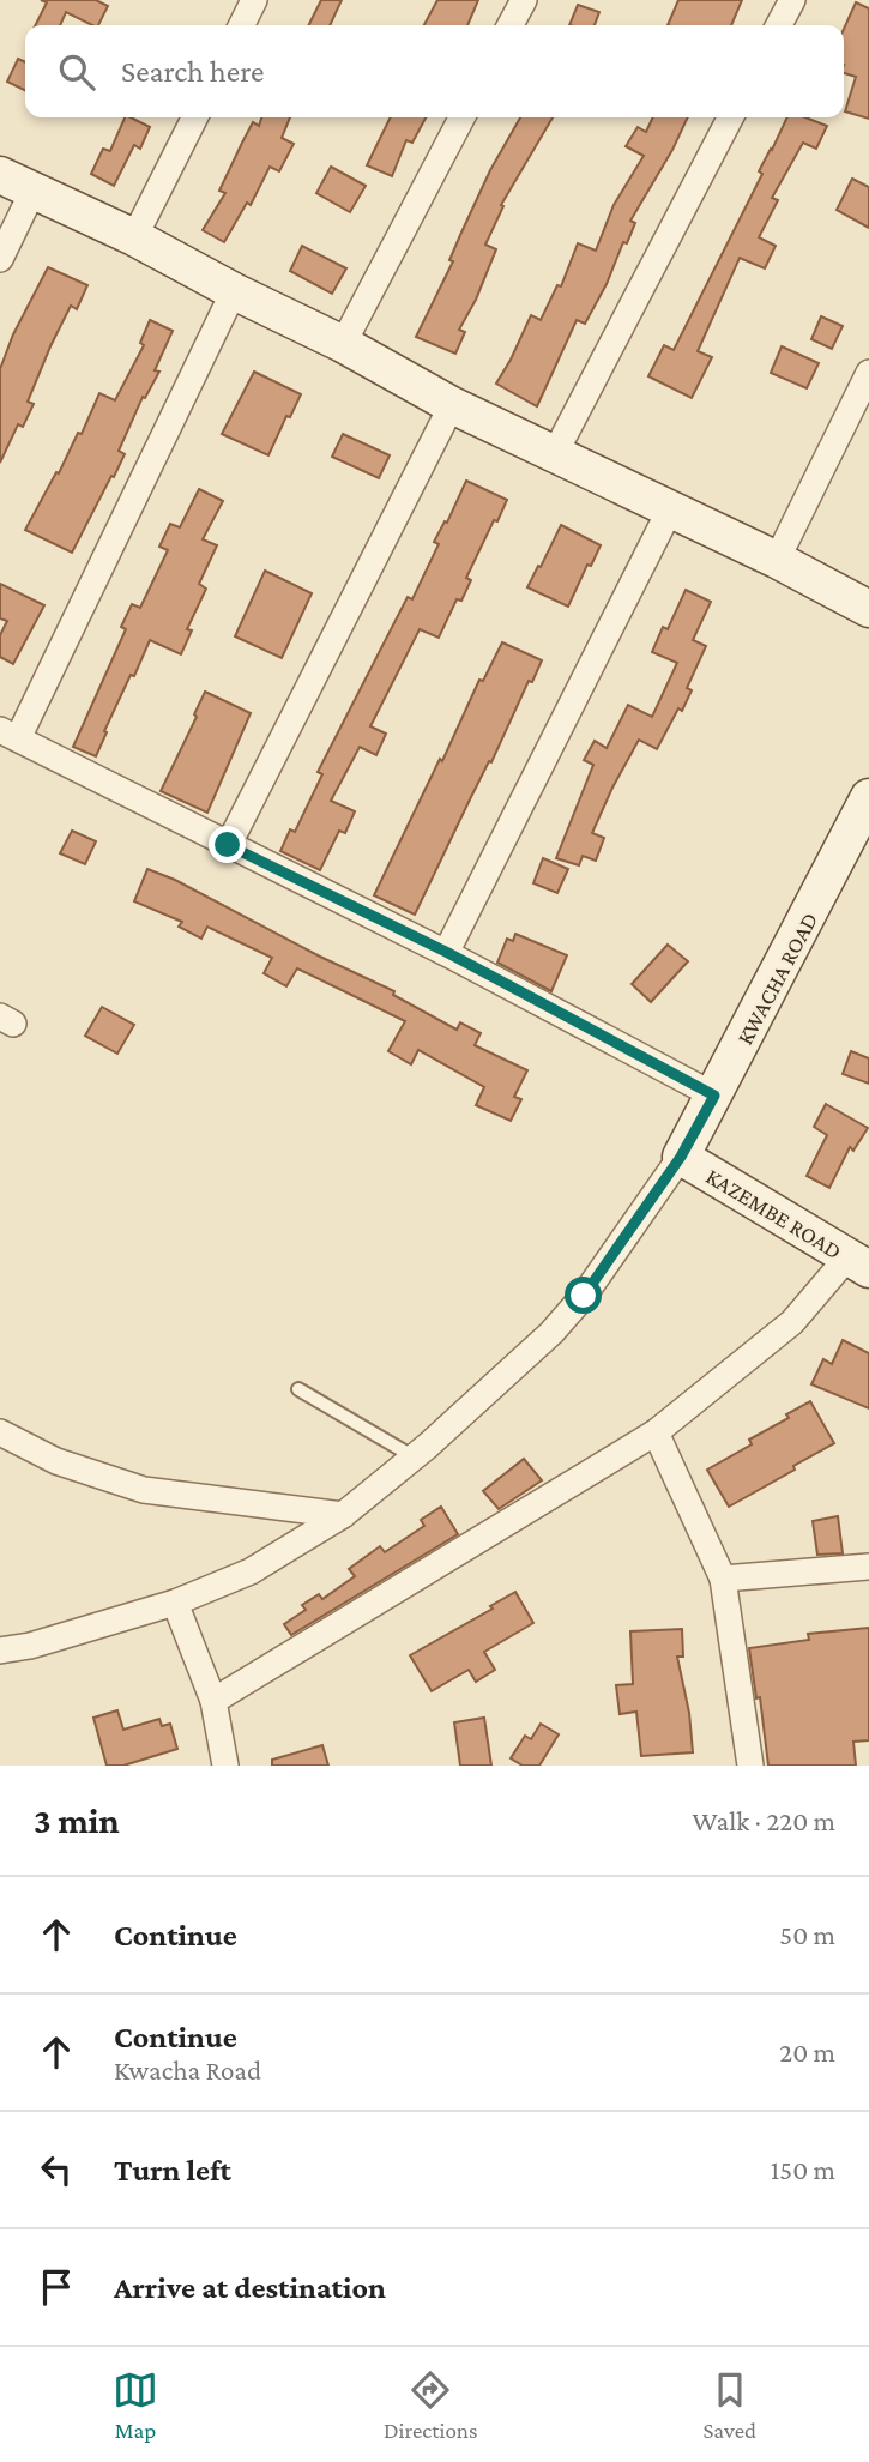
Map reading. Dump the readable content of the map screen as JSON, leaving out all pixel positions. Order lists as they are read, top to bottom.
{
  "streets": {
    "street": ["KWACHA ROAD", "KAZEMBE ROAD"]
  },
  "crossings": [
    ["KWACHA ROAD", "KAZEMBE ROAD"]
  ],
  "page": {
    "search": "Search here",
    "heading": ["3 min", "Walk · 220 m"],
    "list": [
      ["Continue", "50 m"],
      ["Continue", "Kwacha Road", "20 m"],
      ["Turn left", "150 m"],
      "Arrive at destination"
    ],
    "nav": ["Map", "Directions", "Saved"]
  }
}
